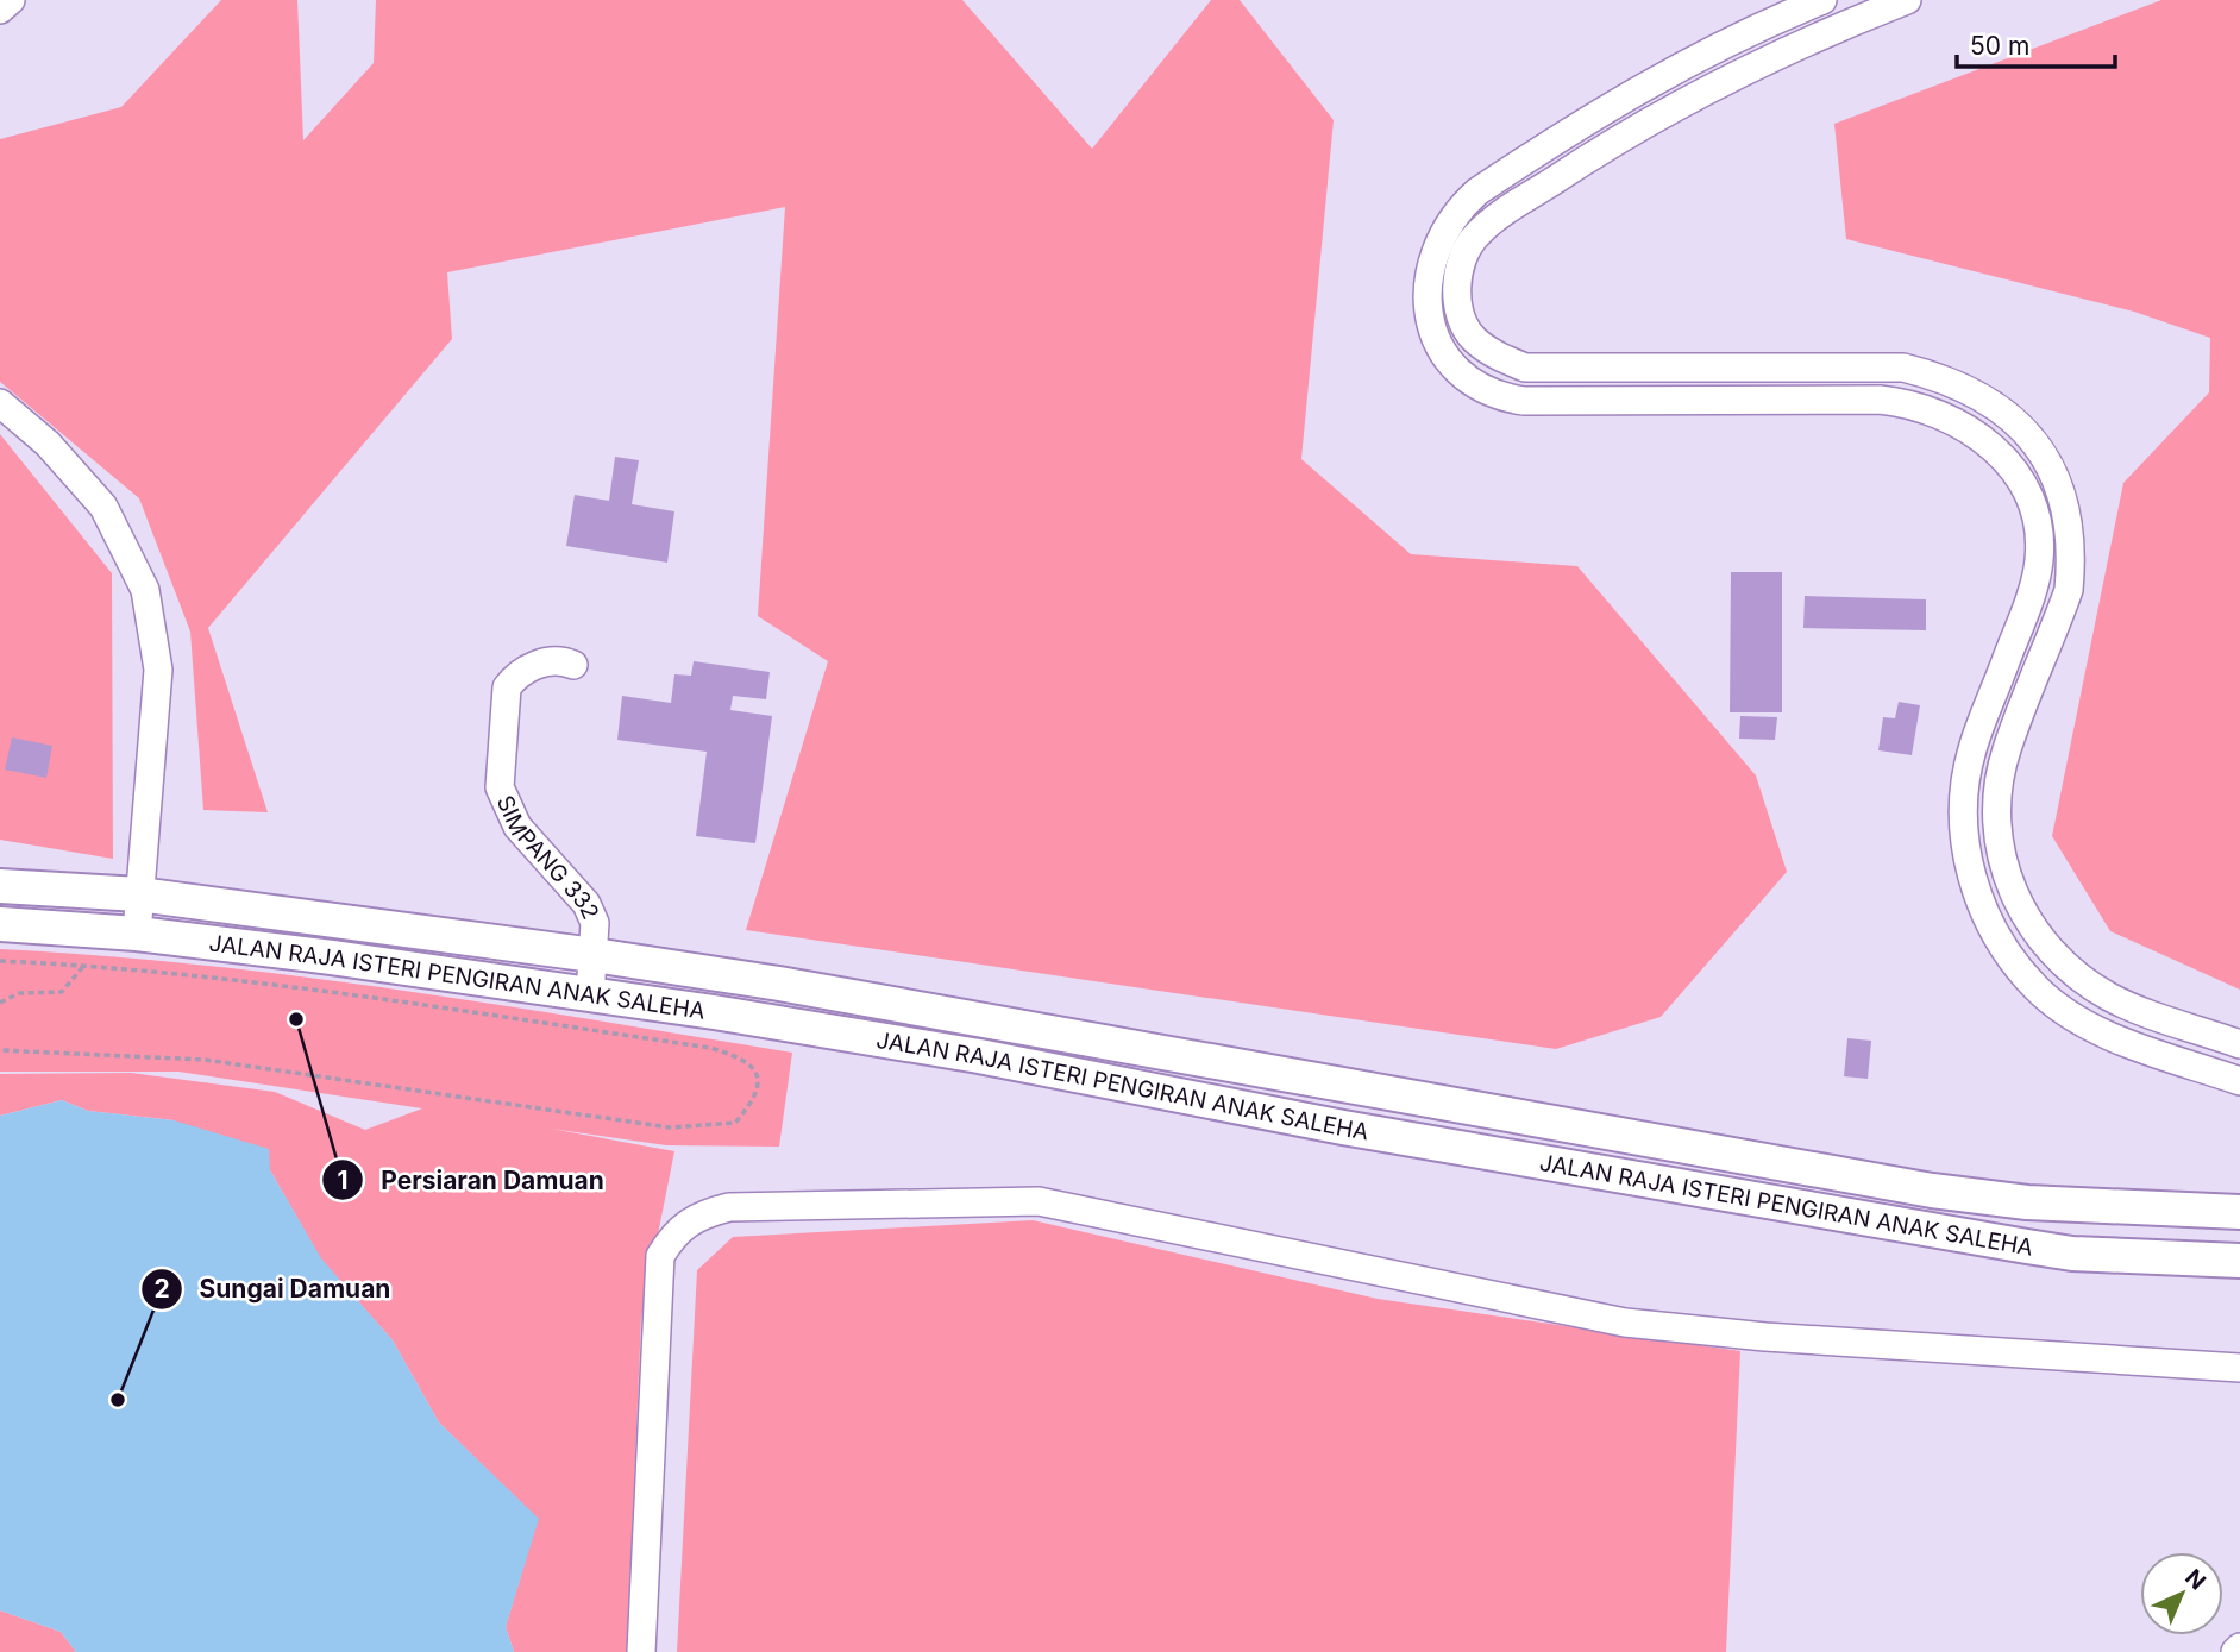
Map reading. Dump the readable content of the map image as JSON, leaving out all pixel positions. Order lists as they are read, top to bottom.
{
  "streets": {
    "main road": ["JALAN RAJA ISTERI PENGIRAN ANAK SALEHA"],
    "street": ["SIMPANG 332"]
  },
  "crossings": [
    ["SIMPANG 332", "JALAN RAJA ISTERI PENGIRAN ANAK SALEHA"]
  ],
  "places": ["Persiaran Damuan", "Sungai Damuan"],
  "scale_bar": "50 m",
  "north": "top right"
}
